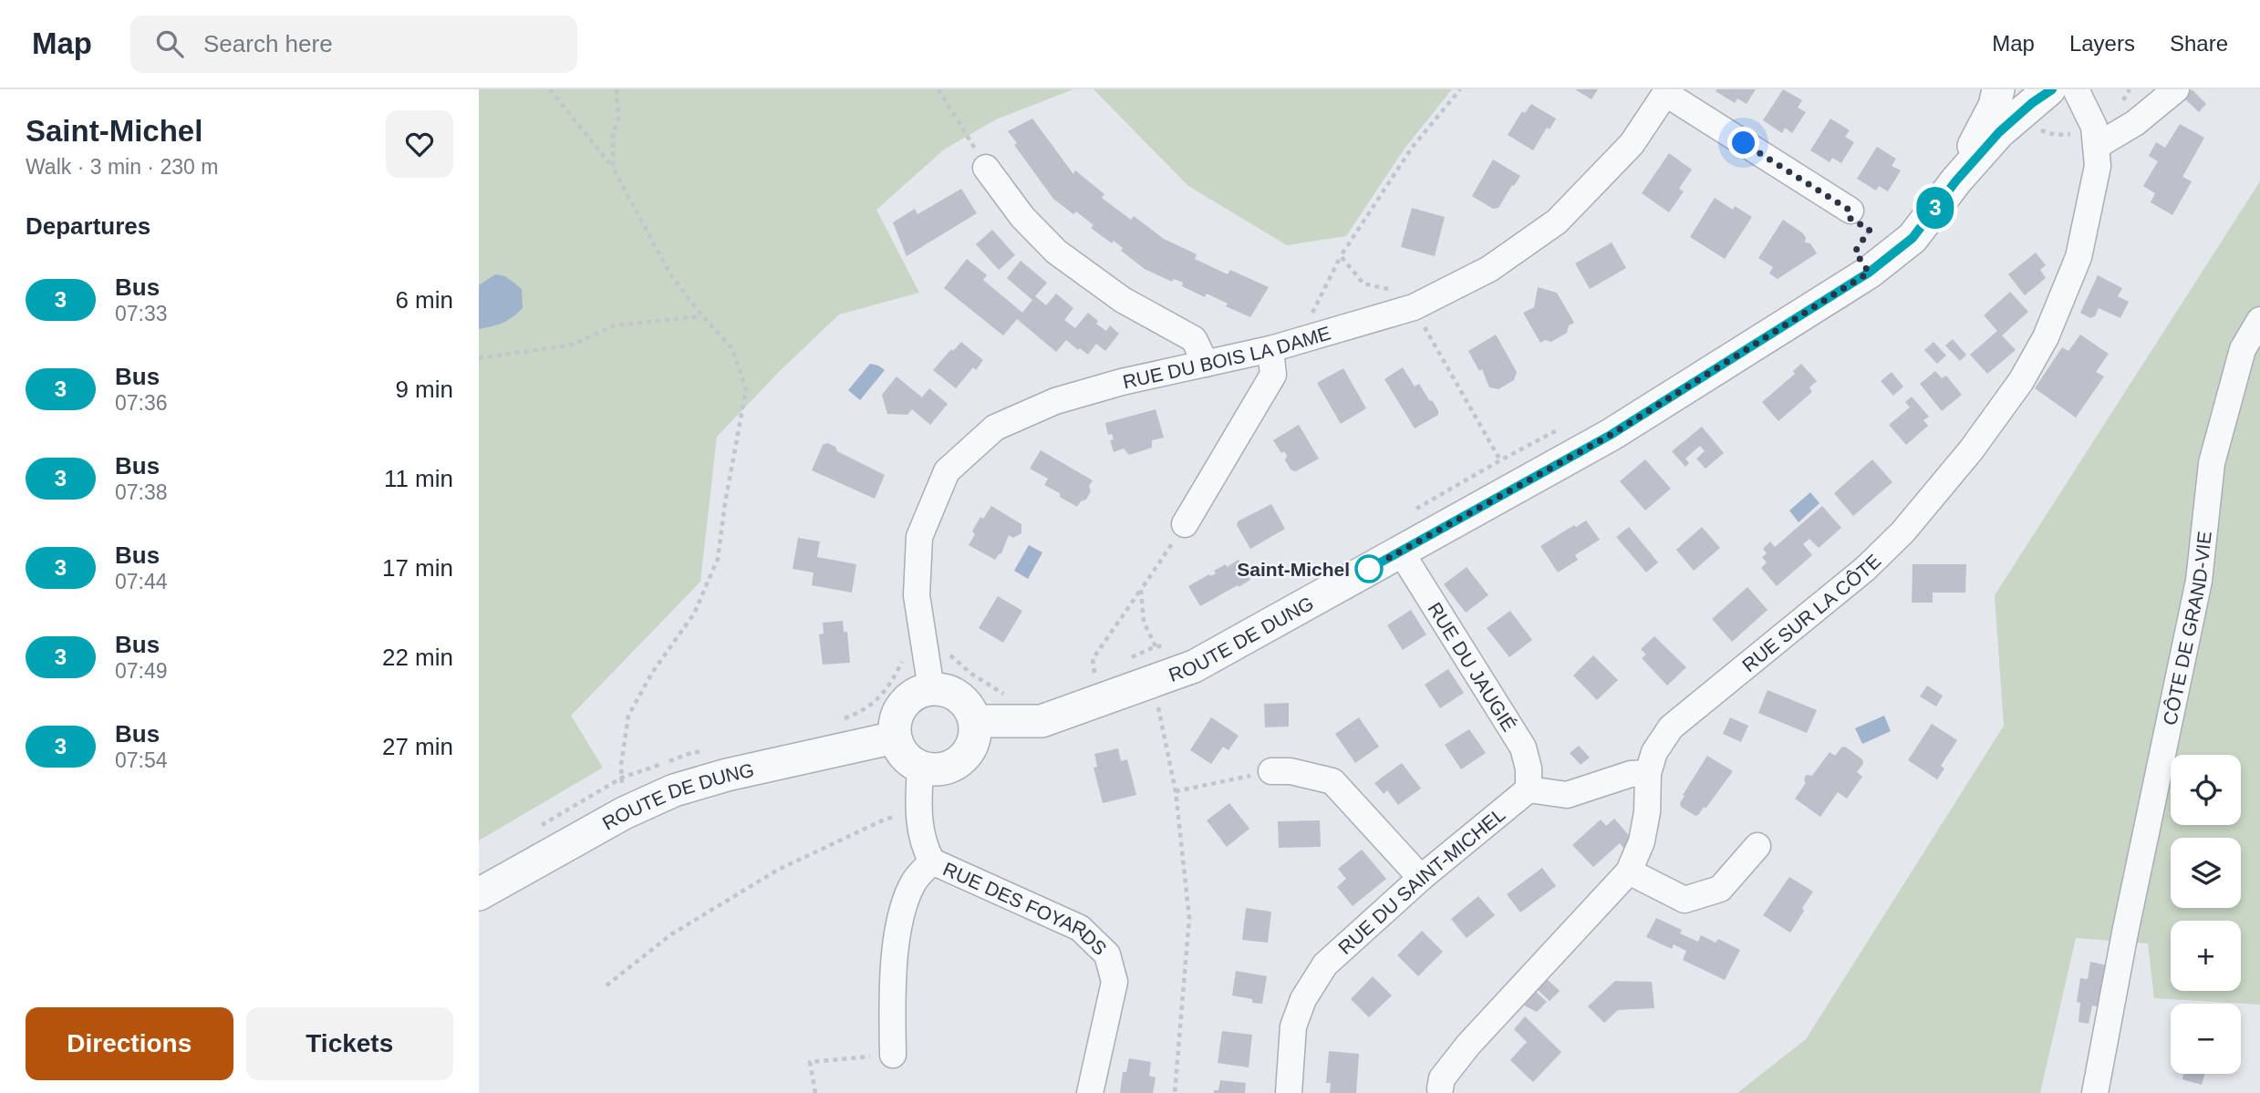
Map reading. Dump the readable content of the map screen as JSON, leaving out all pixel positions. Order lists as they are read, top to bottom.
{
  "streets": {
    "street": [
      "RUE DU BOIS LA DAME",
      "RUE SUR LA CÔTE",
      "CÔTE DE GRAND-VIE",
      "ROUTE DE DUNG",
      "RUE DU JAUGIÉ",
      "RUE DU SAINT-MICHEL",
      "RUE DES FOYARDS"
    ]
  },
  "crossings": [
    ["RUE DU BOIS LA DAME", "ROUTE DE DUNG"],
    ["RUE DU BOIS LA DAME", "RUE DES FOYARDS"],
    ["ROUTE DE DUNG", "RUE DU JAUGIÉ"],
    ["ROUTE DE DUNG", "RUE DES FOYARDS"],
    ["RUE DU JAUGIÉ", "RUE DU SAINT-MICHEL"]
  ],
  "places": ["Saint-Michel"],
  "lines": ["bus line 3"],
  "page": {
    "header": "Map",
    "search": "Search here",
    "nav": ["Map", "Layers", "Share"],
    "heading": [
      ["Saint-Michel", "Walk · 3 min · 230 m"],
      "Departures"
    ],
    "on_map": "3",
    "list": [
      {
        "mark": "3",
        "name": "Bus",
        "note": "07:33",
        "value": "6 min"
      },
      {
        "mark": "3",
        "name": "Bus",
        "note": "07:36",
        "value": "9 min"
      },
      {
        "mark": "3",
        "name": "Bus",
        "note": "07:38",
        "value": "11 min"
      },
      {
        "mark": "3",
        "name": "Bus",
        "note": "07:44",
        "value": "17 min"
      },
      {
        "mark": "3",
        "name": "Bus",
        "note": "07:49",
        "value": "22 min"
      },
      {
        "mark": "3",
        "name": "Bus",
        "note": "07:54",
        "value": "27 min"
      }
    ],
    "map_buttons": ["+", "−"],
    "buttons": ["Directions", "Tickets"]
  }
}
